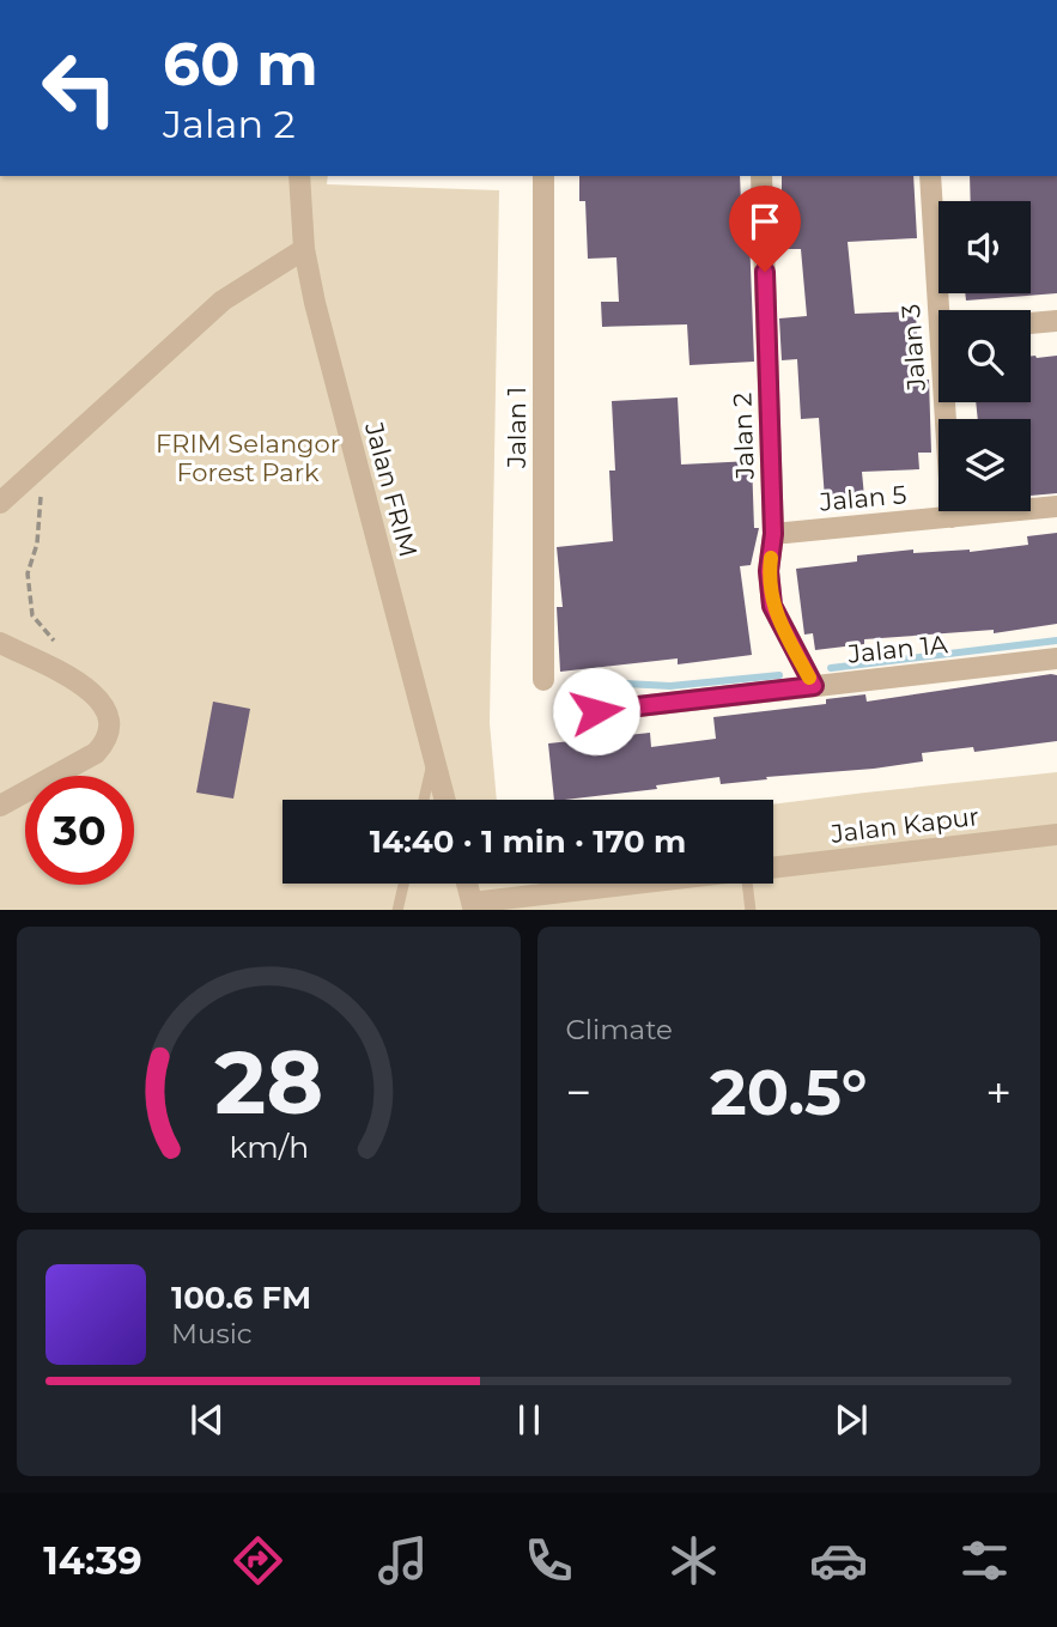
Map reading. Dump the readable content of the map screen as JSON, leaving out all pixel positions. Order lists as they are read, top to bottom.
{
  "streets": {
    "street": [
      "Jalan 3",
      "Jalan 1",
      "Jalan 2",
      "Jalan FRIM",
      "Jalan 5",
      "Jalan 1A",
      "Jalan Kapur"
    ]
  },
  "crossings": [
    ["Jalan 3", "Jalan 5"],
    ["Jalan 2", "Jalan 5"],
    ["Jalan 2", "Jalan 1A"]
  ],
  "parks": ["FRIM Selangor Forest Park"],
  "page": {
    "turn": ["60 m", "Jalan 2"],
    "limit": "30",
    "trip": "14:40 · 1 min · 170 m",
    "tile": "Climate",
    "heat": ["−", "20.5°", "+"],
    "song": ["100.6 FM", "Music"],
    "tabs": "14:39",
    "gauge": ["28", "km/h"]
  }
}
